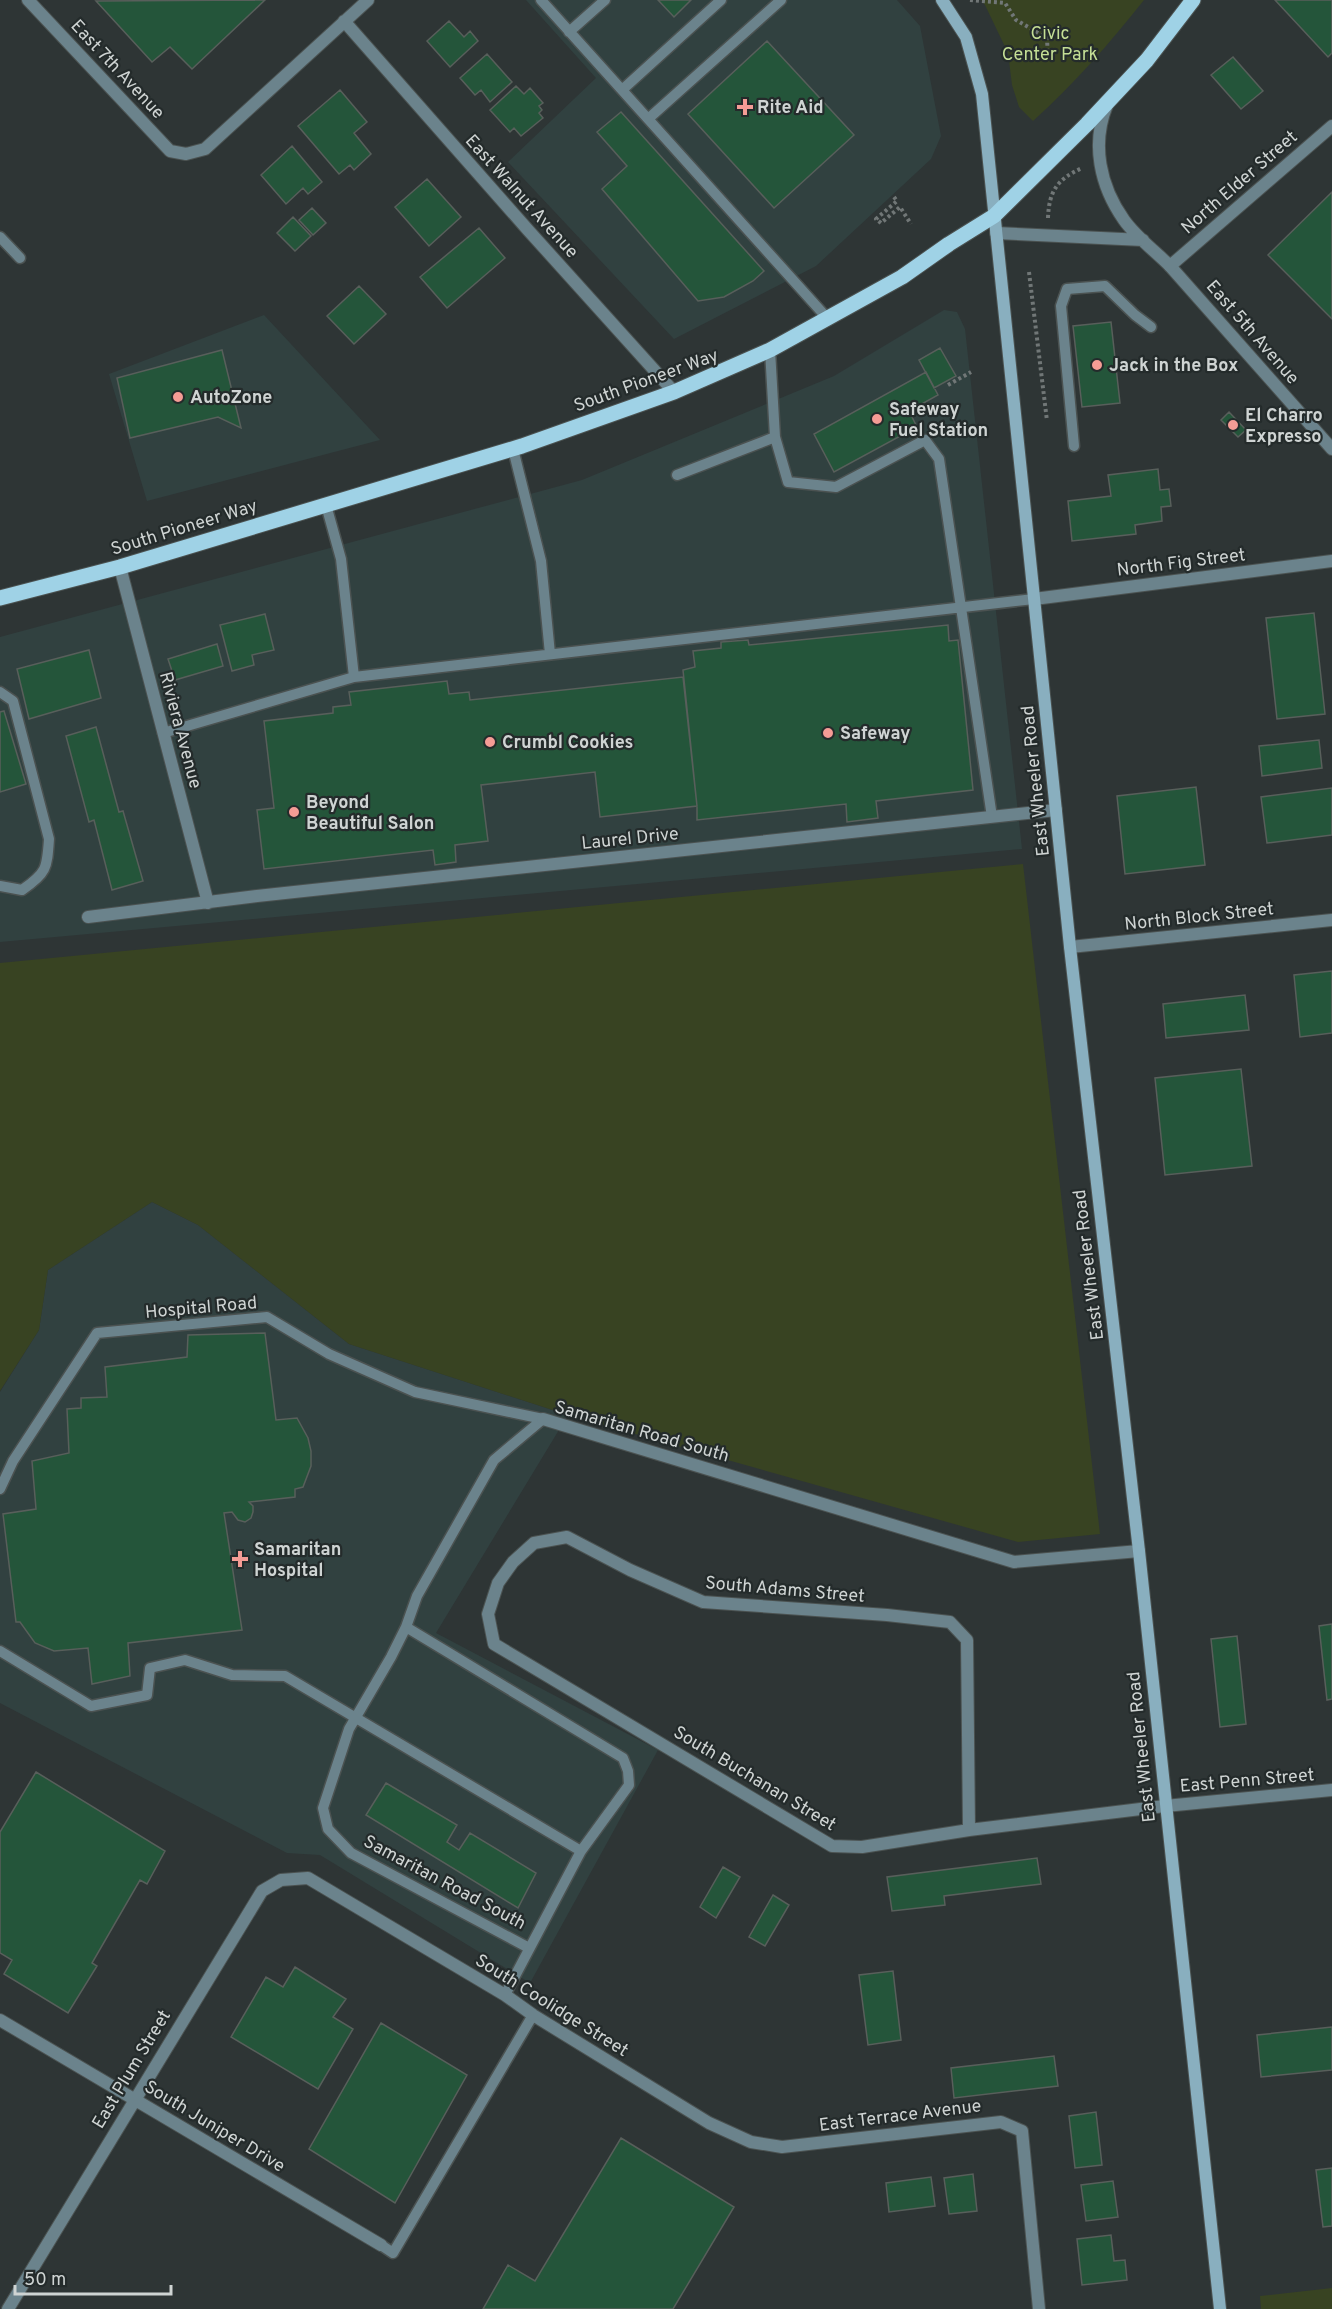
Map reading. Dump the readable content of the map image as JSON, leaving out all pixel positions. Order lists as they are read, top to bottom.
{
  "streets": {
    "main road": ["South Pioneer Way", "East Wheeler Road"],
    "street": [
      "East 7th Avenue",
      "North Elder Street",
      "East Walnut Avenue",
      "East 5th Avenue",
      "North Fig Street",
      "Riviera Avenue",
      "Laurel Drive",
      "North Block Street",
      "Samaritan Road South",
      "South Adams Street",
      "South Buchanan Street",
      "East Penn Street",
      "South Coolidge Street",
      "East Plum Street",
      "East Terrace Avenue",
      "South Juniper Drive"
    ],
    "lane": ["Hospital Road"]
  },
  "crossings": [
    ["East 7th Avenue", "East Walnut Avenue"],
    ["North Elder Street", "East 5th Avenue"],
    ["East Walnut Avenue", "South Pioneer Way"],
    ["East 5th Avenue", "South Pioneer Way"],
    ["South Pioneer Way", "Riviera Avenue"],
    ["South Pioneer Way", "East Wheeler Road"],
    ["North Fig Street", "East Wheeler Road"],
    ["Riviera Avenue", "Laurel Drive"],
    ["East Wheeler Road", "Laurel Drive"],
    ["East Wheeler Road", "North Block Street"],
    ["East Wheeler Road", "Samaritan Road South"],
    ["East Wheeler Road", "South Buchanan Street"],
    ["East Wheeler Road", "East Penn Street"],
    ["Hospital Road", "Samaritan Road South"],
    ["South Adams Street", "South Buchanan Street"],
    ["South Buchanan Street", "East Penn Street"],
    ["South Coolidge Street", "East Plum Street"],
    ["South Coolidge Street", "East Terrace Avenue"],
    ["East Plum Street", "South Juniper Drive"]
  ],
  "parks": ["Civic Center Park"],
  "places": {
    "health": ["Rite Aid", "Samaritan Hospital"],
    "other": [
      "Jack in the Box",
      "AutoZone",
      "Safeway Fuel Station",
      "El Charro Expresso",
      "Safeway",
      "Crumbl Cookies",
      "Beyond Beautiful Salon"
    ]
  },
  "scale_bar": "50 m"
}
